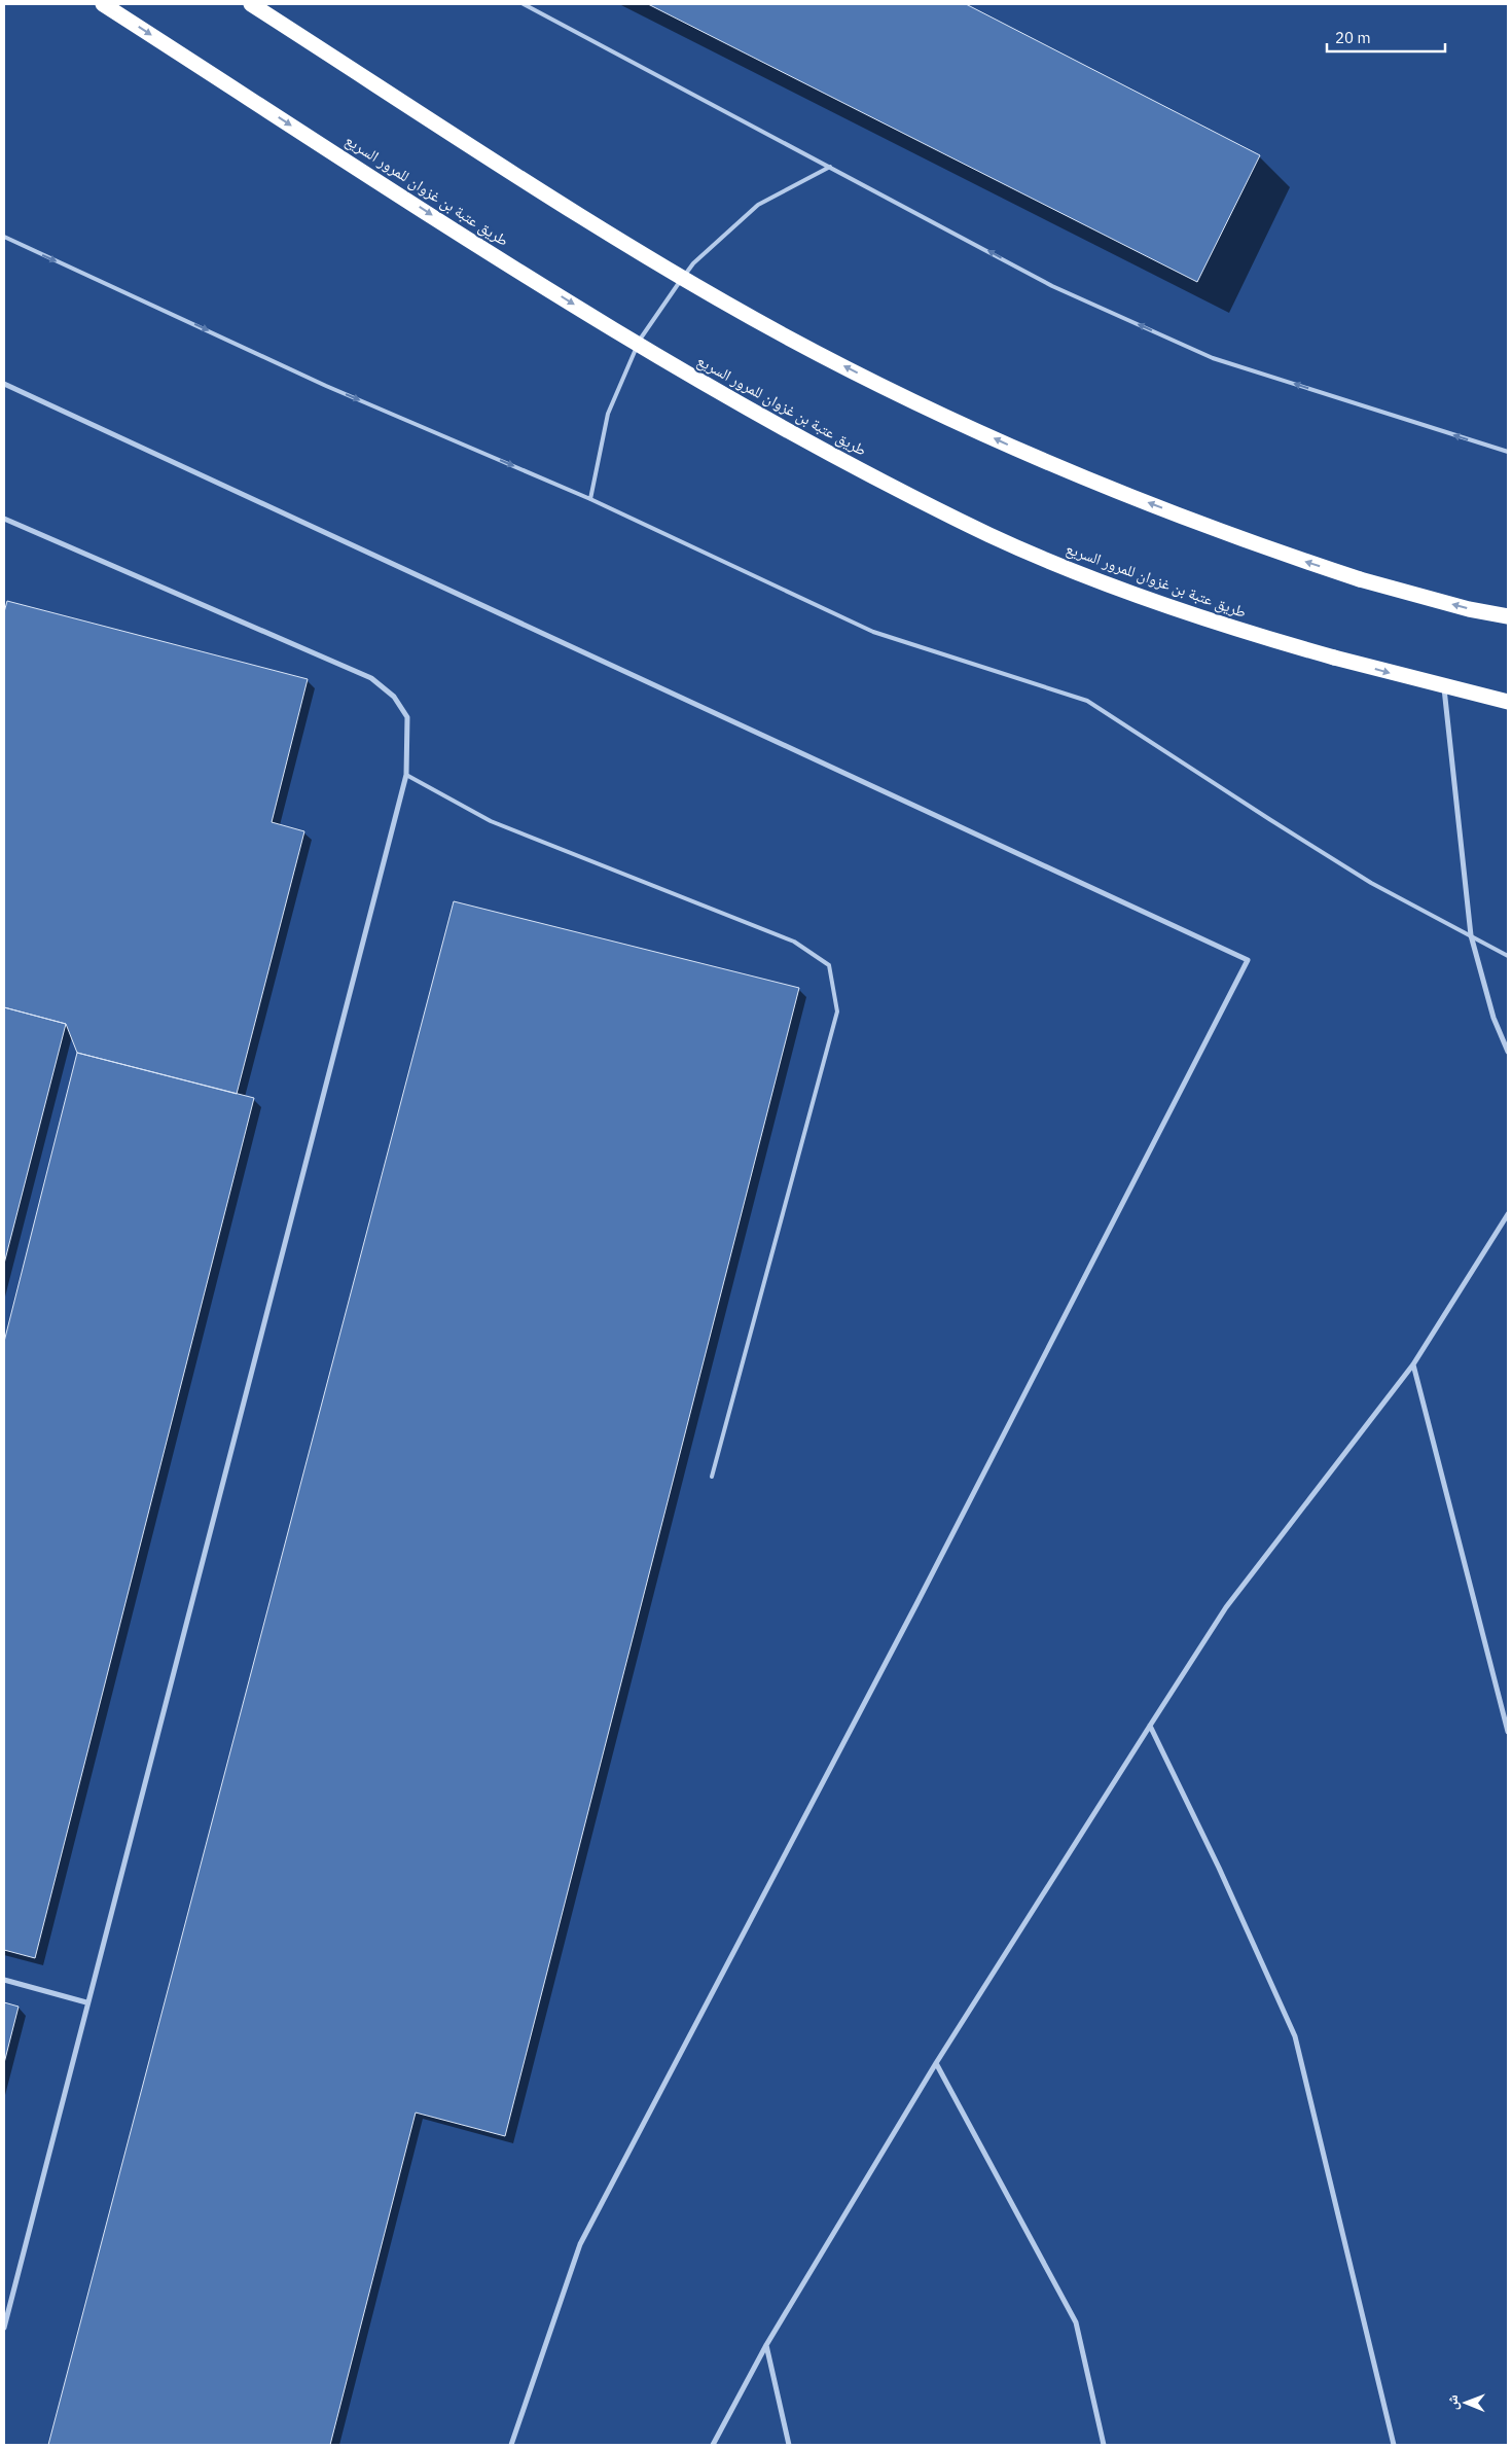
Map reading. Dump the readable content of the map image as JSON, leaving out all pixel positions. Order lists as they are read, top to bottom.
{
  "streets": {
    "highway": ["طريق عتبة بن غزوان للمرور السريع"]
  },
  "scale_bar": "20 m",
  "north": "left"
}
